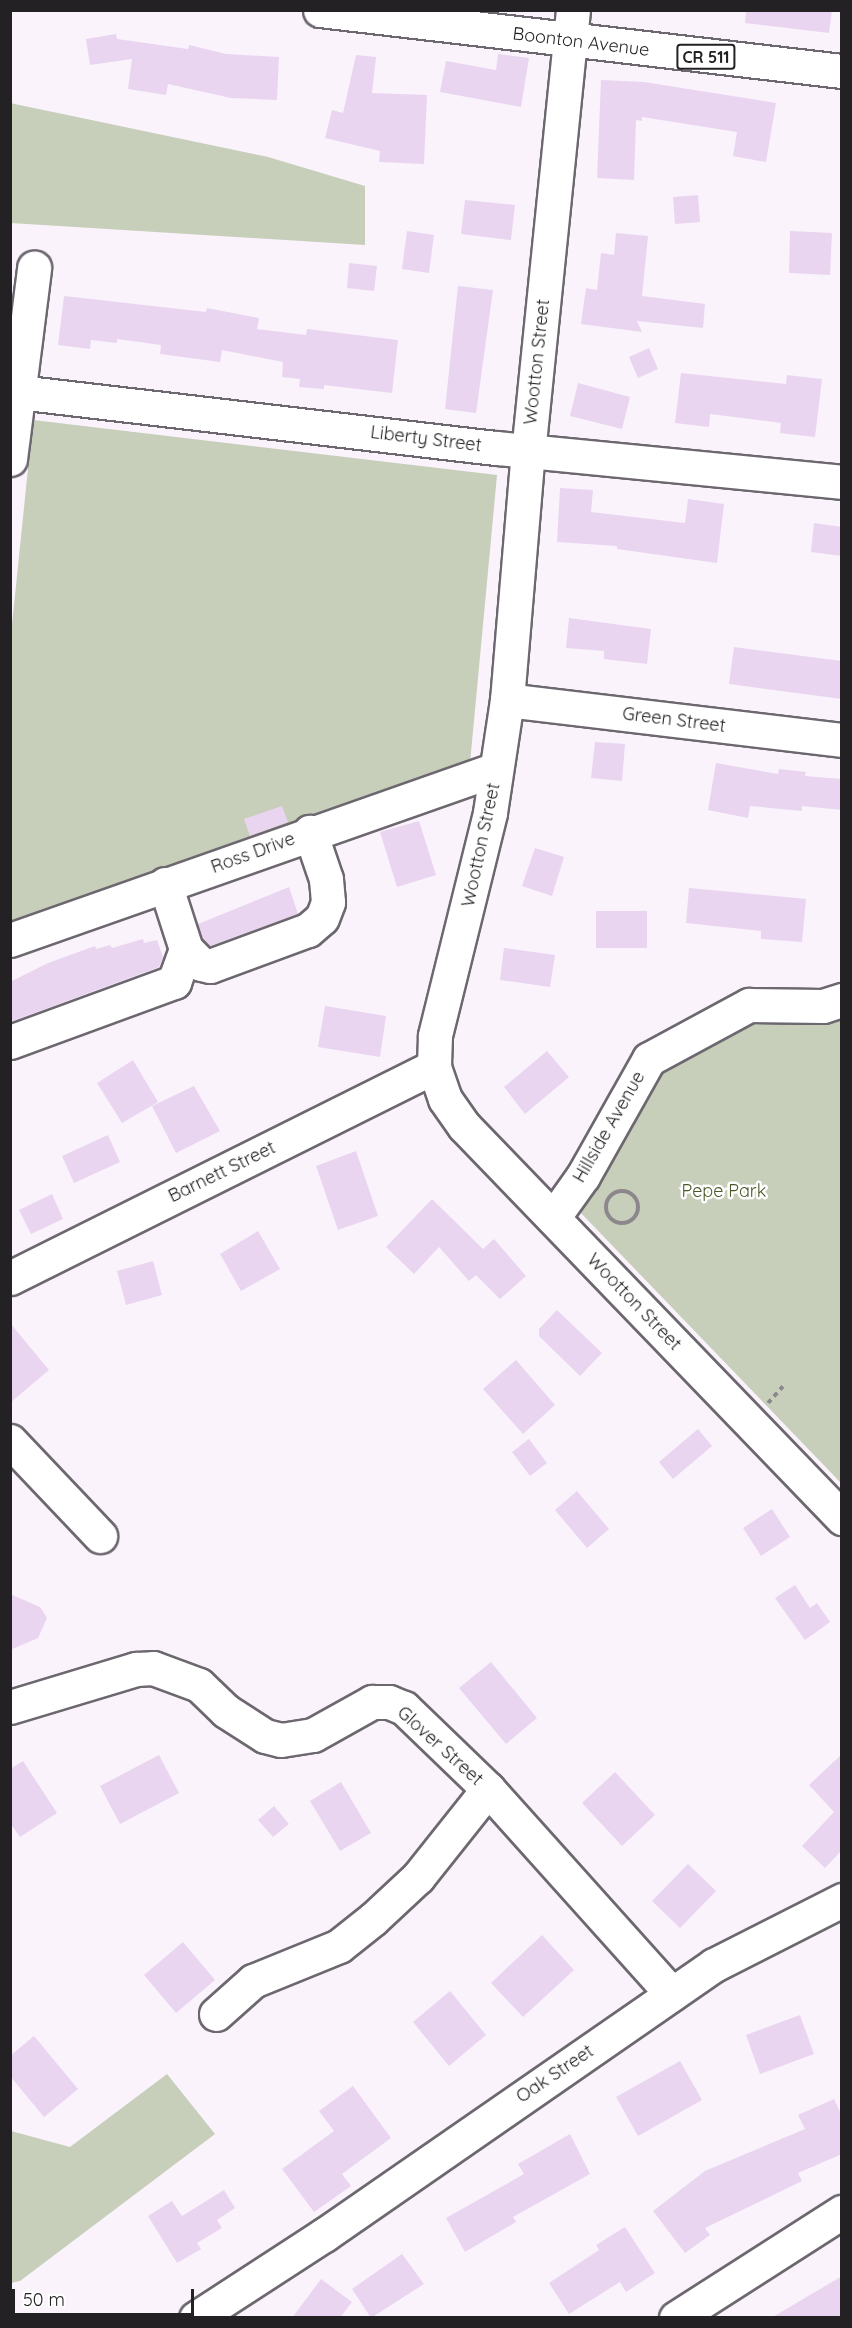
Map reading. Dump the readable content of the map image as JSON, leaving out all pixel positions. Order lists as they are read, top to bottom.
{
  "streets": {
    "street": [
      "Boonton Avenue",
      "CR 511",
      "Wootton Street",
      "Liberty Street",
      "Green Street",
      "Ross Drive",
      "Hillside Avenue",
      "Barnett Street",
      "Glover Street",
      "Oak Street"
    ]
  },
  "crossings": [
    ["Boonton Avenue", "Wootton Street"],
    ["Wootton Street", "Liberty Street"],
    ["Wootton Street", "Green Street"],
    ["Wootton Street", "Ross Drive"],
    ["Wootton Street", "Hillside Avenue"],
    ["Wootton Street", "Barnett Street"],
    ["Glover Street", "Oak Street"]
  ],
  "parks": ["Pepe Park"],
  "scale_bar": "50 m"
}
